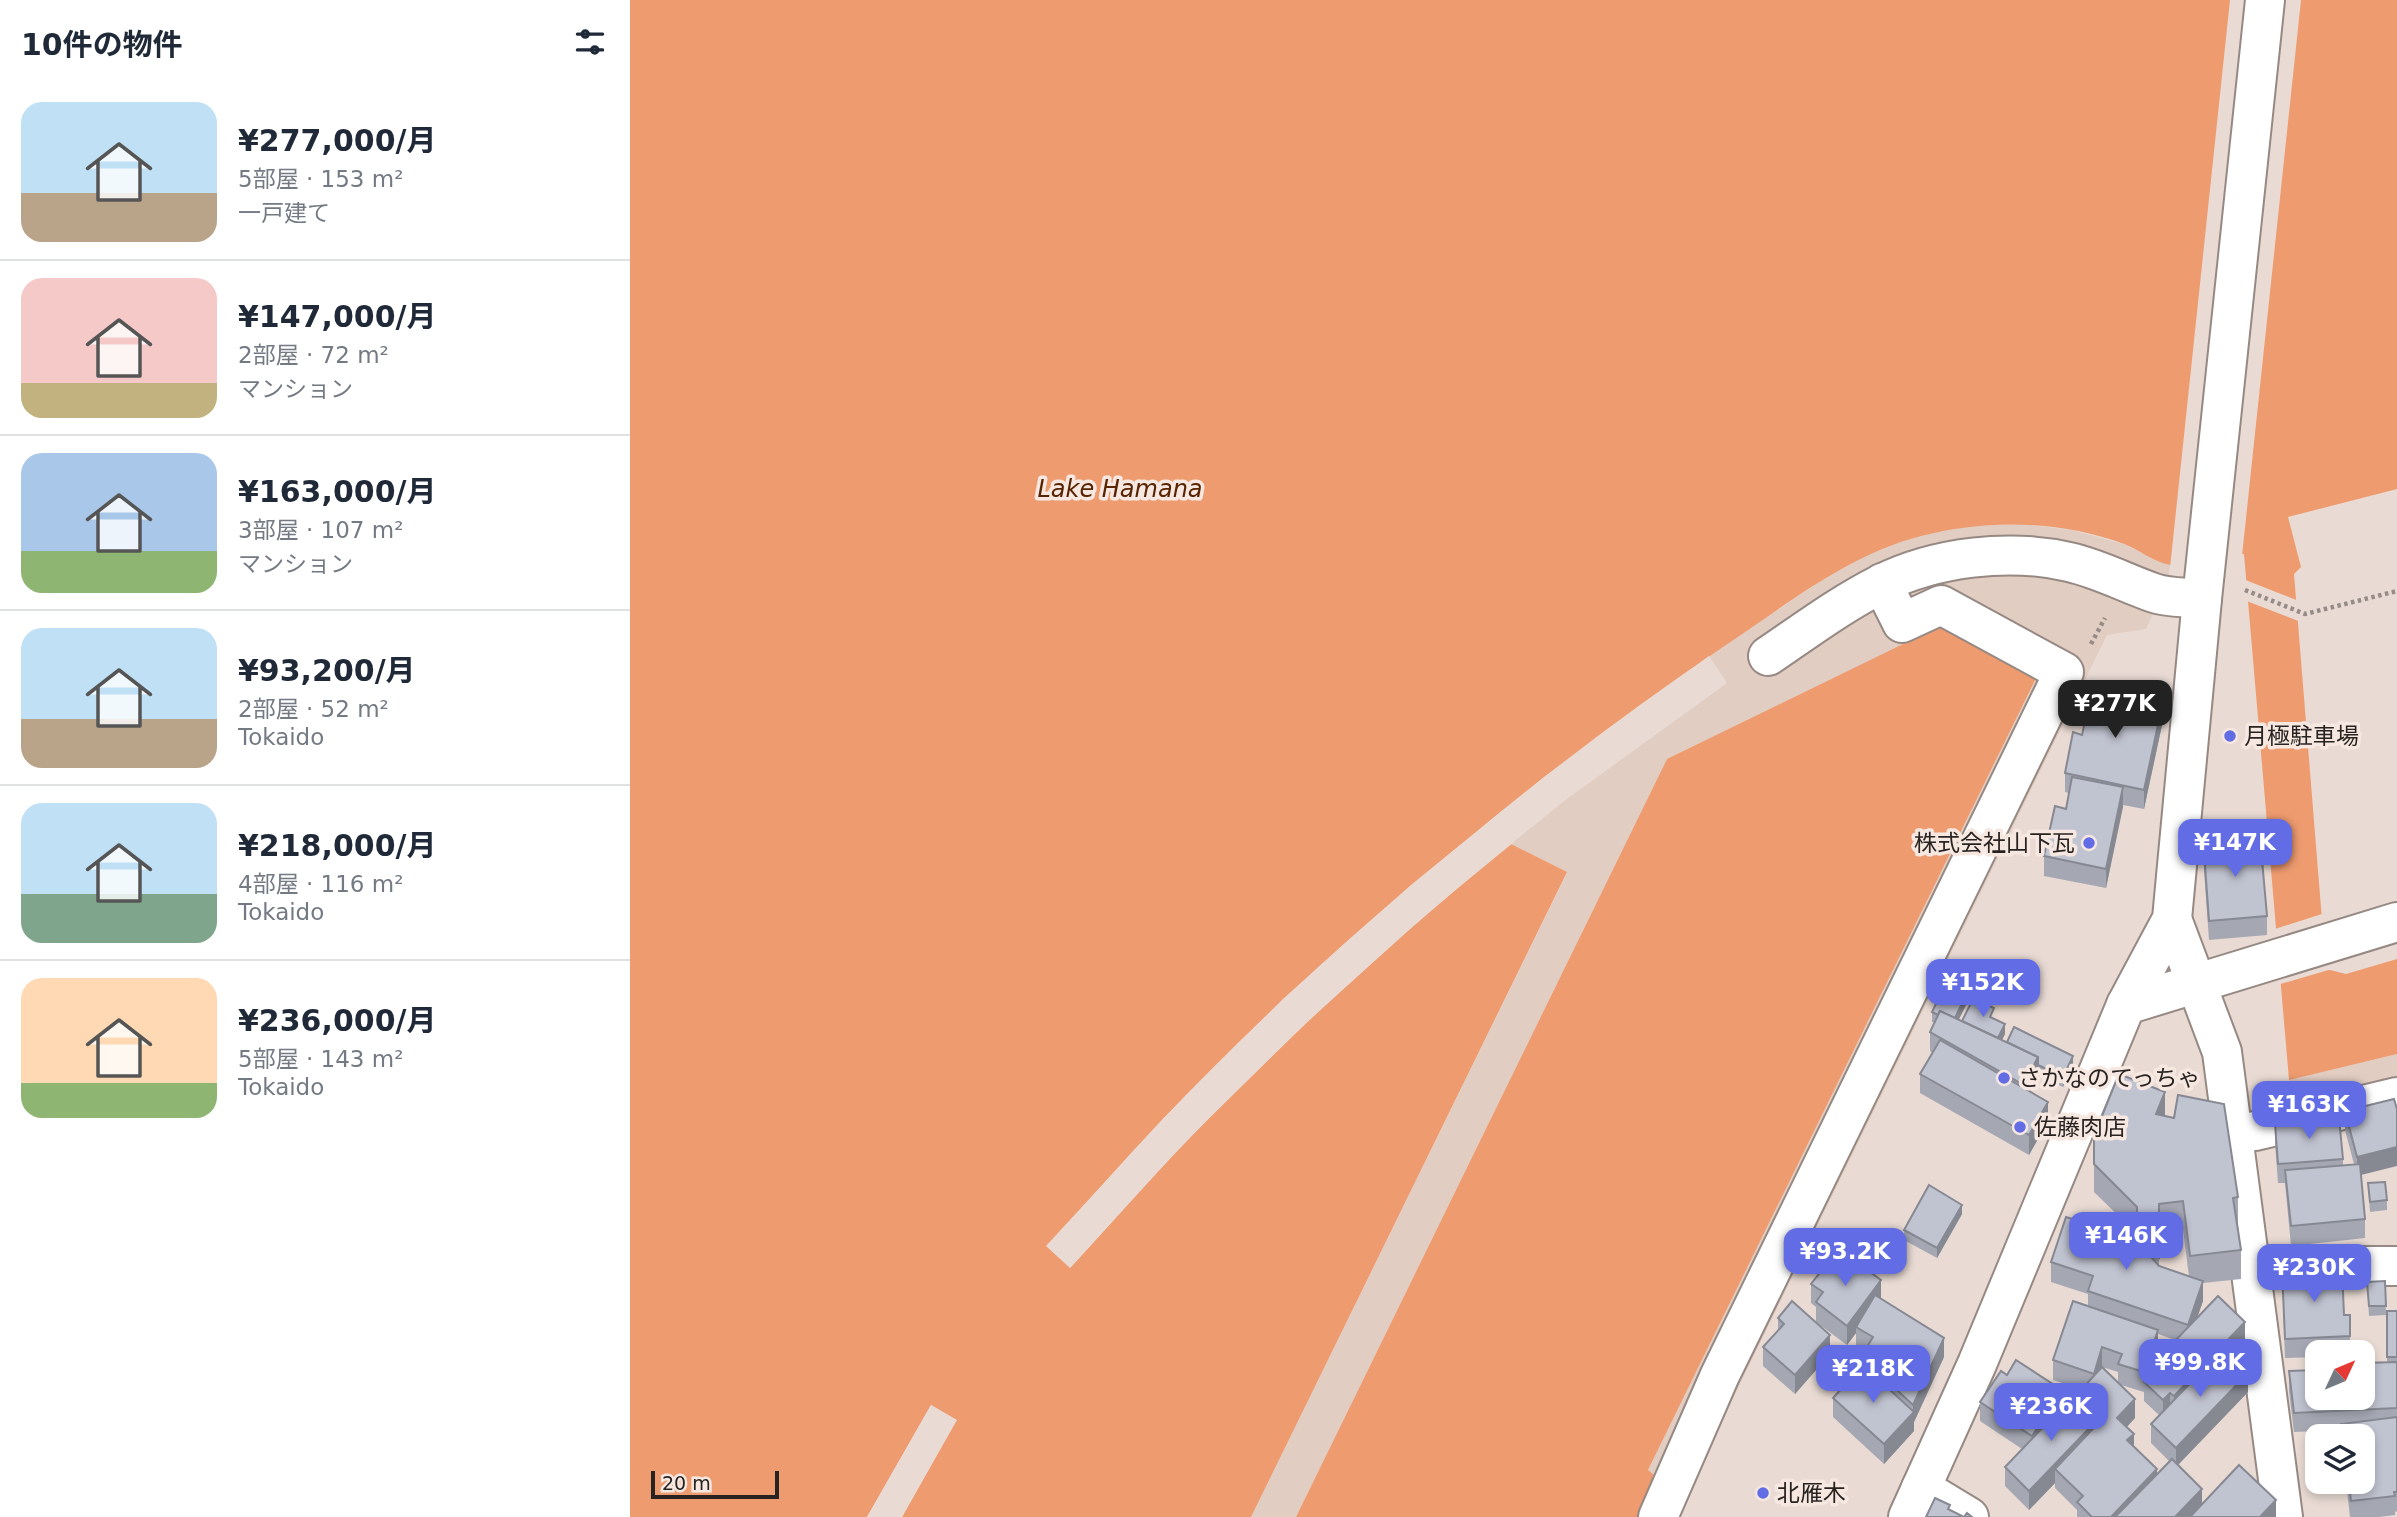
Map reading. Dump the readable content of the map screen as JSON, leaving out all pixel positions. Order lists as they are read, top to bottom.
{
  "water": ["Lake Hamana"],
  "places": [
    "月極駐車場",
    "株式会社山下瓦",
    "さかなのてっちゃ",
    "佐藤肉店",
    "北雁木"
  ],
  "scale_bar": "20 m",
  "north": "top right",
  "page": {
    "heading": "10件の物件",
    "list": [
      {
        "name": "¥277,000/月",
        "note": "5部屋 · 153 m² · 一戸建て"
      },
      {
        "name": "¥147,000/月",
        "note": "2部屋 · 72 m² · マンション"
      },
      {
        "name": "¥163,000/月",
        "note": "3部屋 · 107 m² · マンション"
      },
      {
        "name": "¥93,200/月",
        "note": "2部屋 · 52 m² · Tokaido"
      },
      {
        "name": "¥218,000/月",
        "note": "4部屋 · 116 m² · Tokaido"
      },
      {
        "name": "¥236,000/月",
        "note": "5部屋 · 143 m² · Tokaido"
      }
    ],
    "price": [
      "¥277K",
      "¥147K",
      "¥152K",
      "¥163K",
      "¥146K",
      "¥93.2K",
      "¥230K",
      "¥99.8K",
      "¥218K",
      "¥236K"
    ],
    "scale": "20 m"
  }
}
